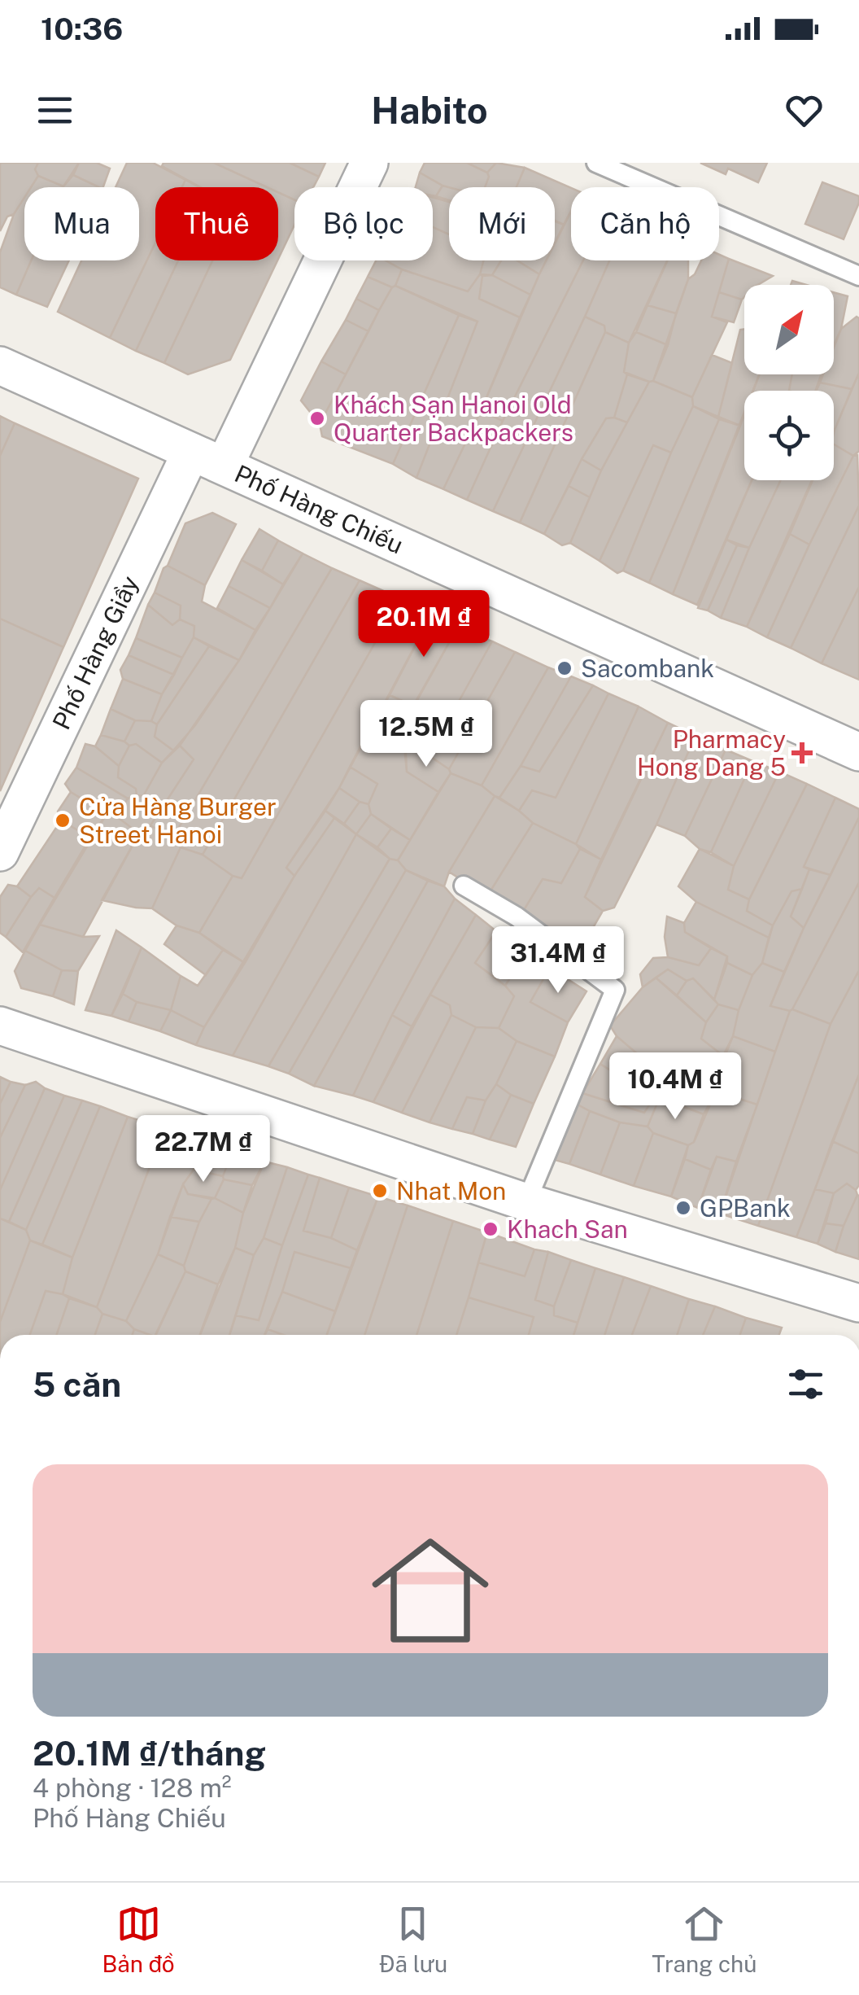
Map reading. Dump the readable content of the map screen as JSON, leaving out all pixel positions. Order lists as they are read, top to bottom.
{
  "streets": {
    "street": ["Phố Hàng Chiếu", "Phố Hàng Giầy"]
  },
  "crossings": [
    ["Phố Hàng Chiếu", "Phố Hàng Giầy"]
  ],
  "places": {
    "other": [
      "Khách Sạn Hanoi Old Quarter Backpackers",
      "Sacombank",
      "Cửa Hàng Burger Street Hanoi",
      "Nhat Mon",
      "GPBank",
      "Khach San"
    ],
    "health": ["Pharmacy Hong Dang 5"]
  },
  "north": "top right",
  "page": {
    "status": "10:36",
    "header": "Habito",
    "chip": [
      "Mua",
      "Thuê",
      "Bộ lọc",
      "Mới",
      "Căn hộ"
    ],
    "price": [
      "20.1M ₫",
      "12.5M ₫",
      "31.4M ₫",
      "10.4M ₫",
      "22.7M ₫"
    ],
    "heading": "5 căn",
    "list": [
      {
        "name": "20.1M ₫/tháng",
        "note": "4 phòng · 128 m² · Phố Hàng Chiếu"
      }
    ],
    "tabs": ["Bản đồ", "Đã lưu", "Trang chủ"]
  }
}
